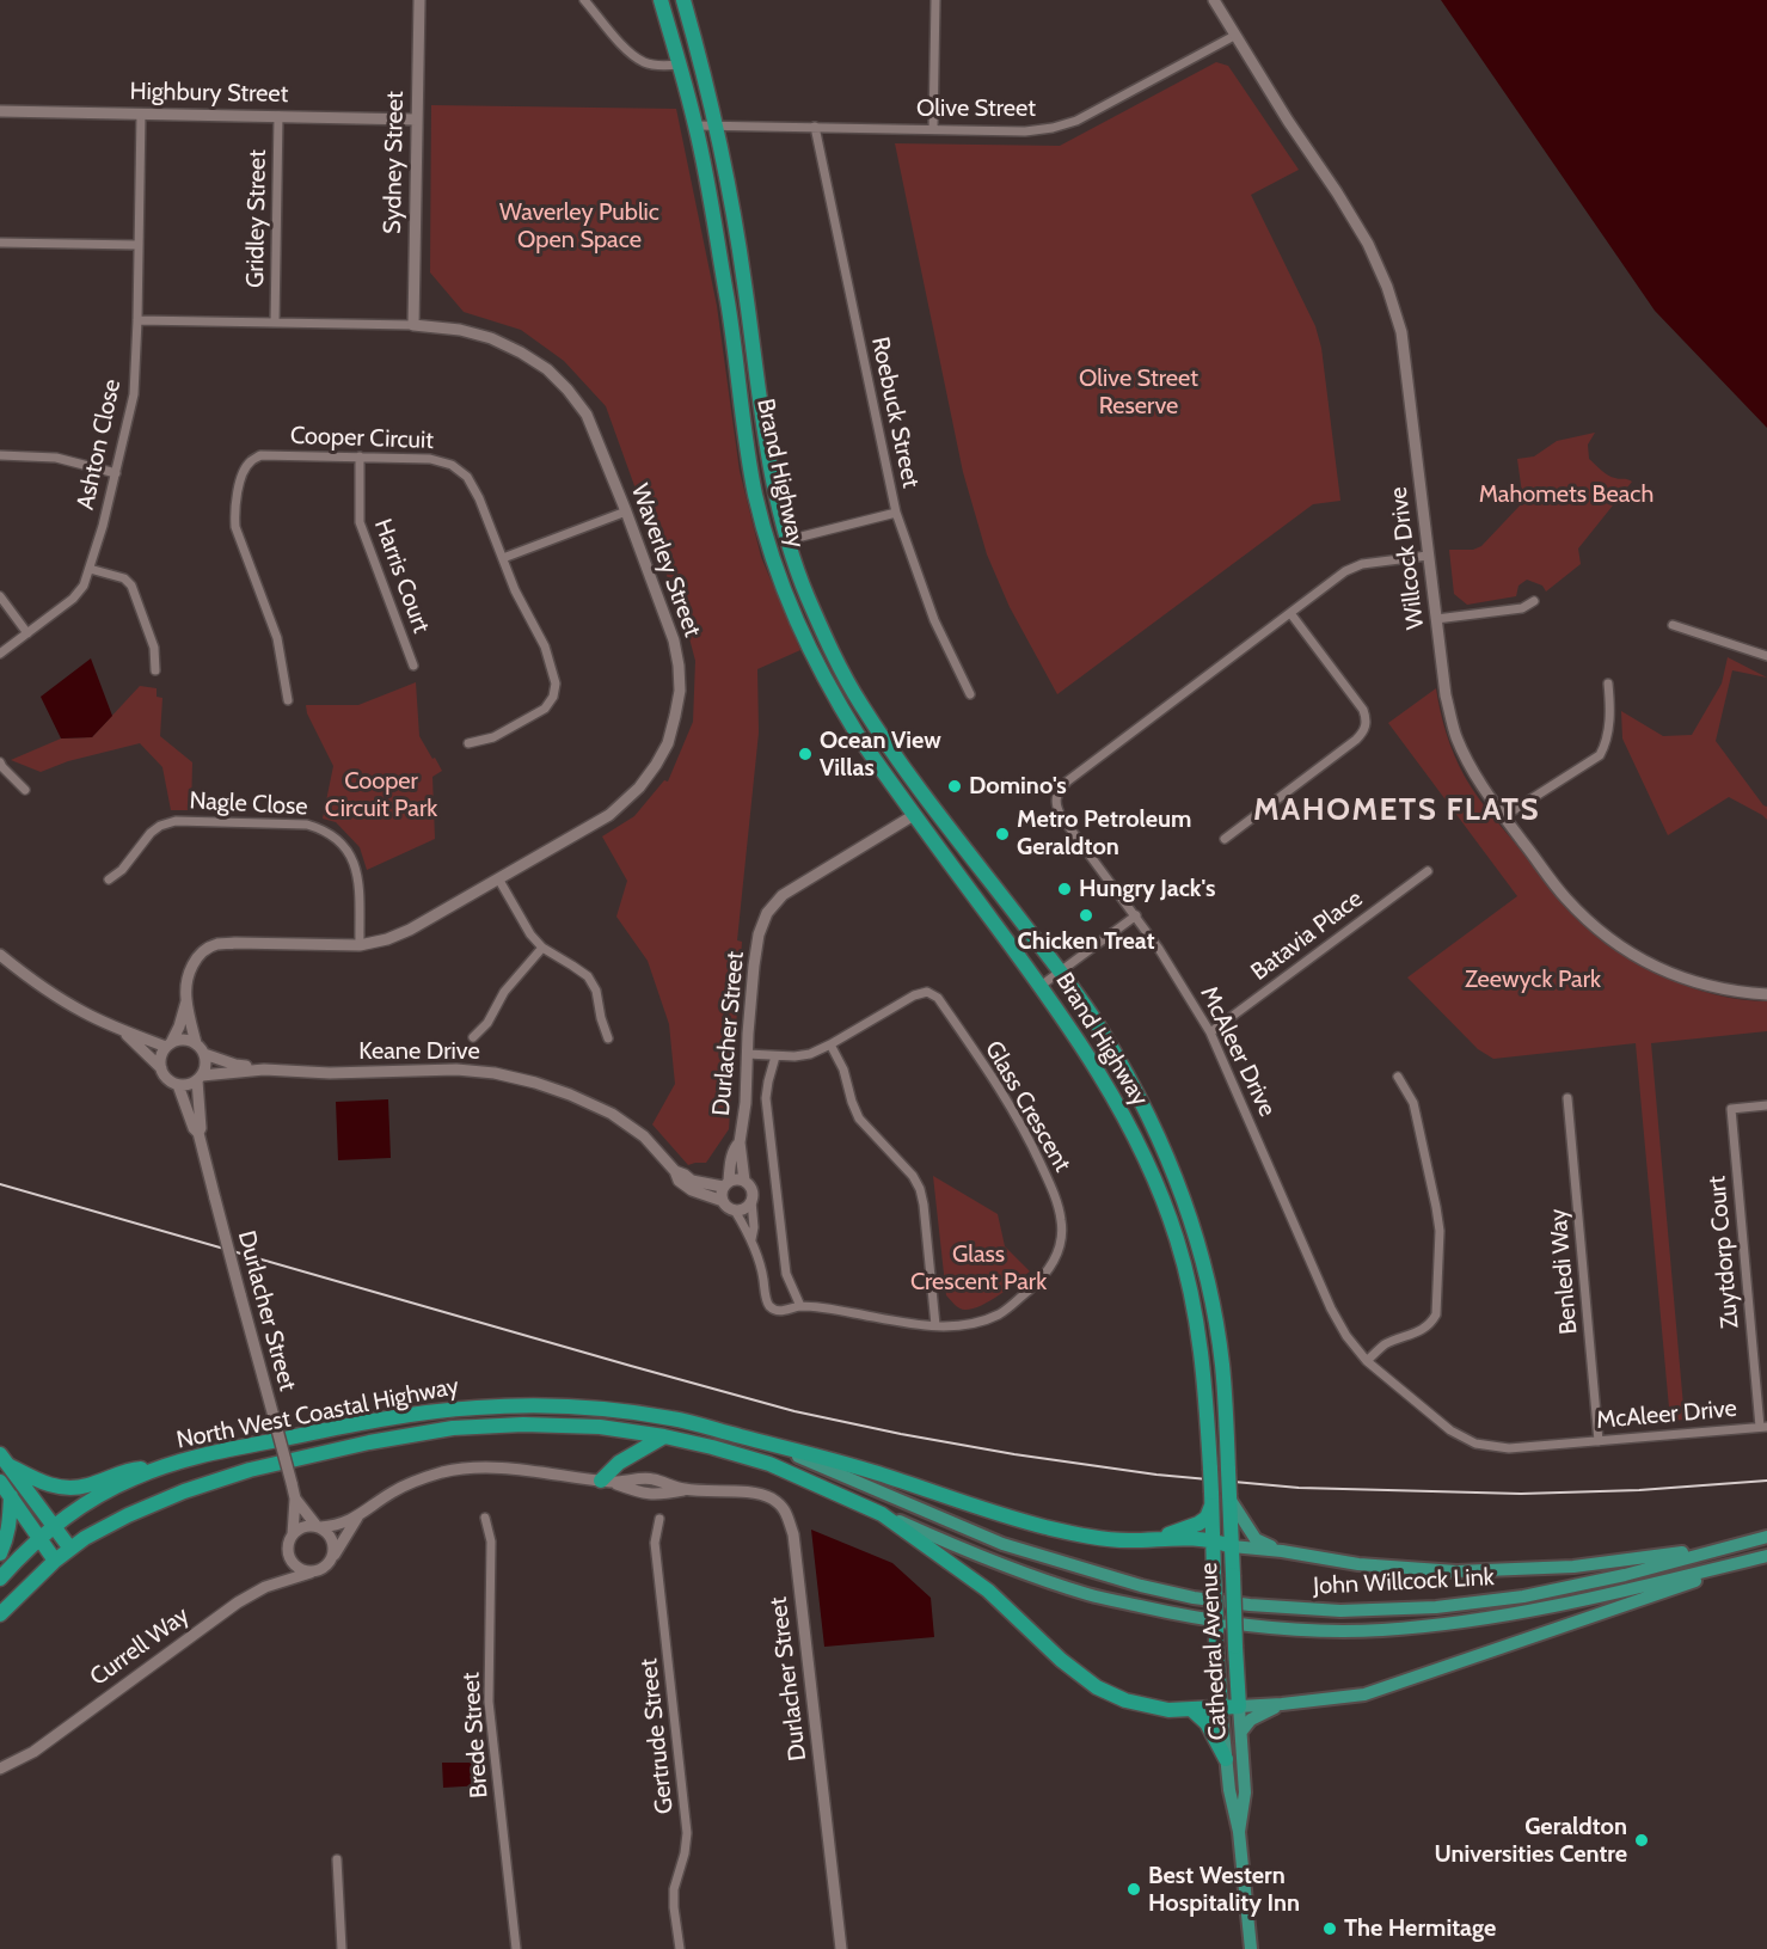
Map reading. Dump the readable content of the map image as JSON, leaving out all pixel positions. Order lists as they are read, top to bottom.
{
  "streets": {
    "highway": ["Brand Highway", "North West Coastal Highway", "Cathedral Avenue"],
    "main road": ["John Willcock Link"],
    "street": [
      "Highbury Street",
      "Olive Street",
      "Sydney Street",
      "Gridley Street",
      "Roebuck Street",
      "Cooper Circuit",
      "Ashton Close",
      "Willcock Drive",
      "Waverley Street",
      "Harris Court",
      "Nagle Close",
      "Batavia Place",
      "Durlacher Street",
      "Keane Drive",
      "McAleer Drive",
      "Glass Crescent",
      "Zuytdorp Court",
      "Benledi Way",
      "Currell Way",
      "Brede Street",
      "Gertrude Street"
    ]
  },
  "crossings": [
    ["Highbury Street", "Sydney Street"],
    ["Highbury Street", "Gridley Street"],
    ["Highbury Street", "Ashton Close"],
    ["Olive Street", "Roebuck Street"],
    ["Olive Street", "Brand Highway"],
    ["Olive Street", "Willcock Drive"],
    ["Sydney Street", "Waverley Street"],
    ["Gridley Street", "Waverley Street"],
    ["Cooper Circuit", "Harris Court"],
    ["Ashton Close", "Waverley Street"],
    ["Brand Highway", "Durlacher Street"],
    ["Brand Highway", "North West Coastal Highway"],
    ["Brand Highway", "Cathedral Avenue"],
    ["Willcock Drive", "McAleer Drive"],
    ["Waverley Street", "Nagle Close"],
    ["Waverley Street", "Durlacher Street"],
    ["Waverley Street", "Keane Drive"],
    ["Batavia Place", "McAleer Drive"],
    ["Durlacher Street", "Keane Drive"],
    ["Durlacher Street", "Glass Crescent"],
    ["Durlacher Street", "Currell Way"],
    ["McAleer Drive", "Zuytdorp Court"],
    ["McAleer Drive", "Benledi Way"],
    ["North West Coastal Highway", "John Willcock Link"],
    ["North West Coastal Highway", "Cathedral Avenue"]
  ],
  "districts": ["MAHOMETS FLATS"],
  "parks": [
    "Waverley Public Open Space",
    "Olive Street Reserve",
    "Mahomets Beach",
    "Cooper Circuit Park",
    "Zeewyck Park",
    "Glass Crescent Park"
  ],
  "places": [
    "Ocean View Villas",
    "Domino's",
    "Metro Petroleum Geraldton",
    "Hungry Jack's",
    "Chicken Treat",
    "Geraldton Universities Centre",
    "Best Western Hospitality Inn",
    "The Hermitage"
  ]
}
